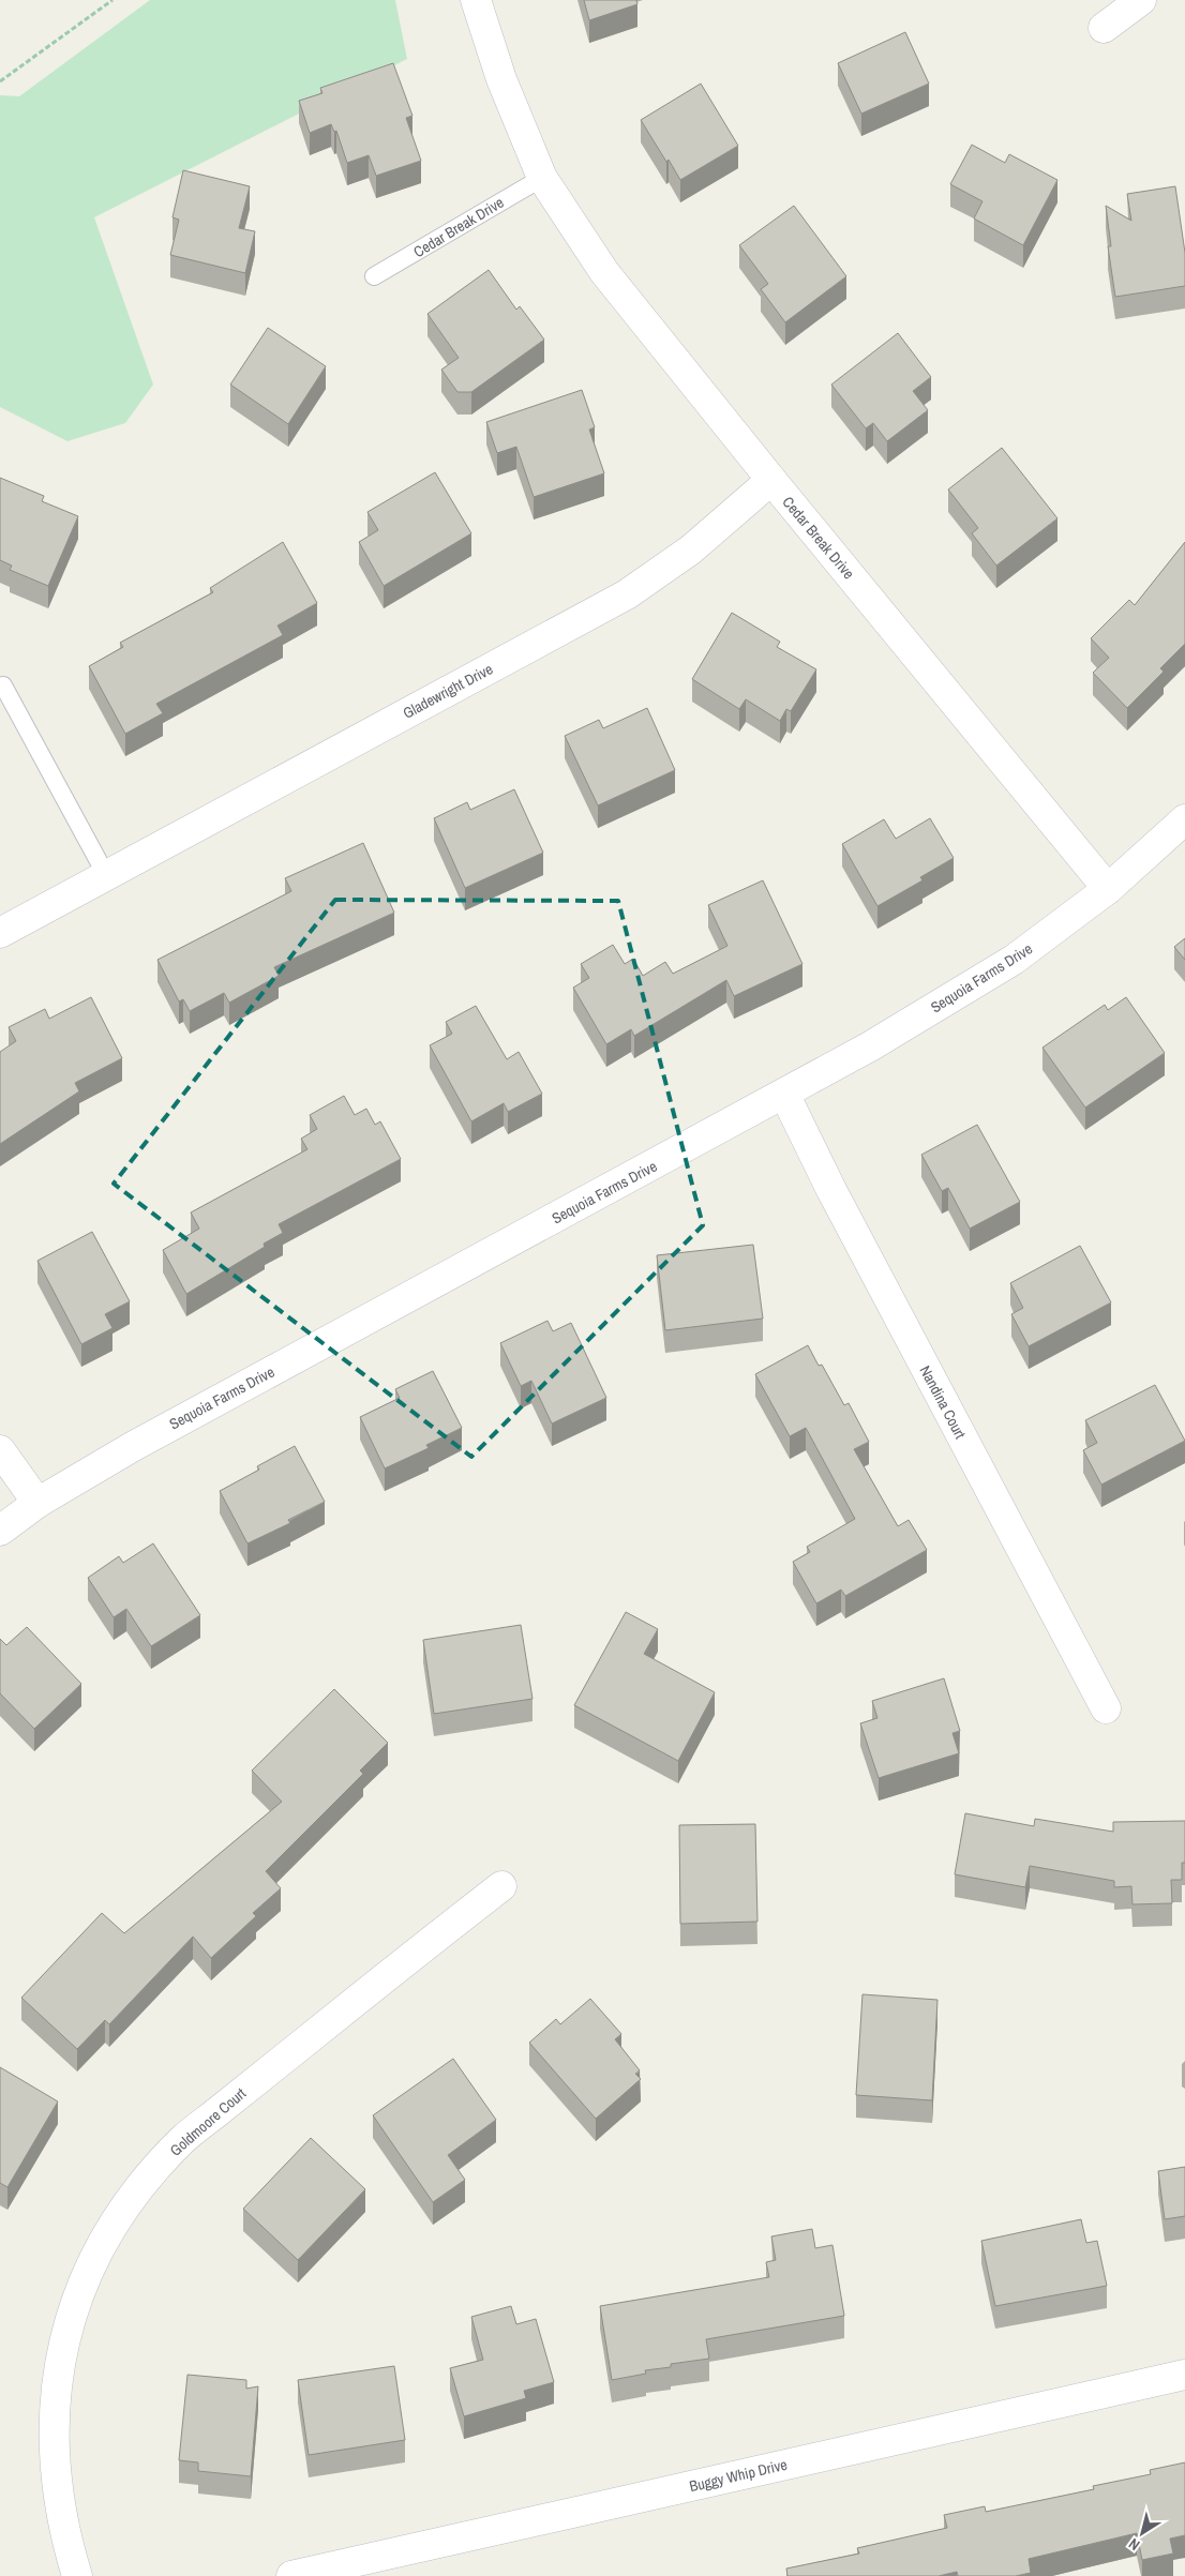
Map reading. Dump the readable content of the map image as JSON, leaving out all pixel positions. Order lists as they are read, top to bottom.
{
  "streets": {
    "street": [
      "Cedar Break Drive",
      "Gladewright Drive",
      "Sequoia Farms Drive",
      "Nandina Court",
      "Goldmoore Court",
      "Buggy Whip Drive"
    ]
  },
  "crossings": [
    ["Cedar Break Drive", "Gladewright Drive"],
    ["Cedar Break Drive", "Sequoia Farms Drive"],
    ["Sequoia Farms Drive", "Nandina Court"]
  ],
  "north": "bottom left"
}
